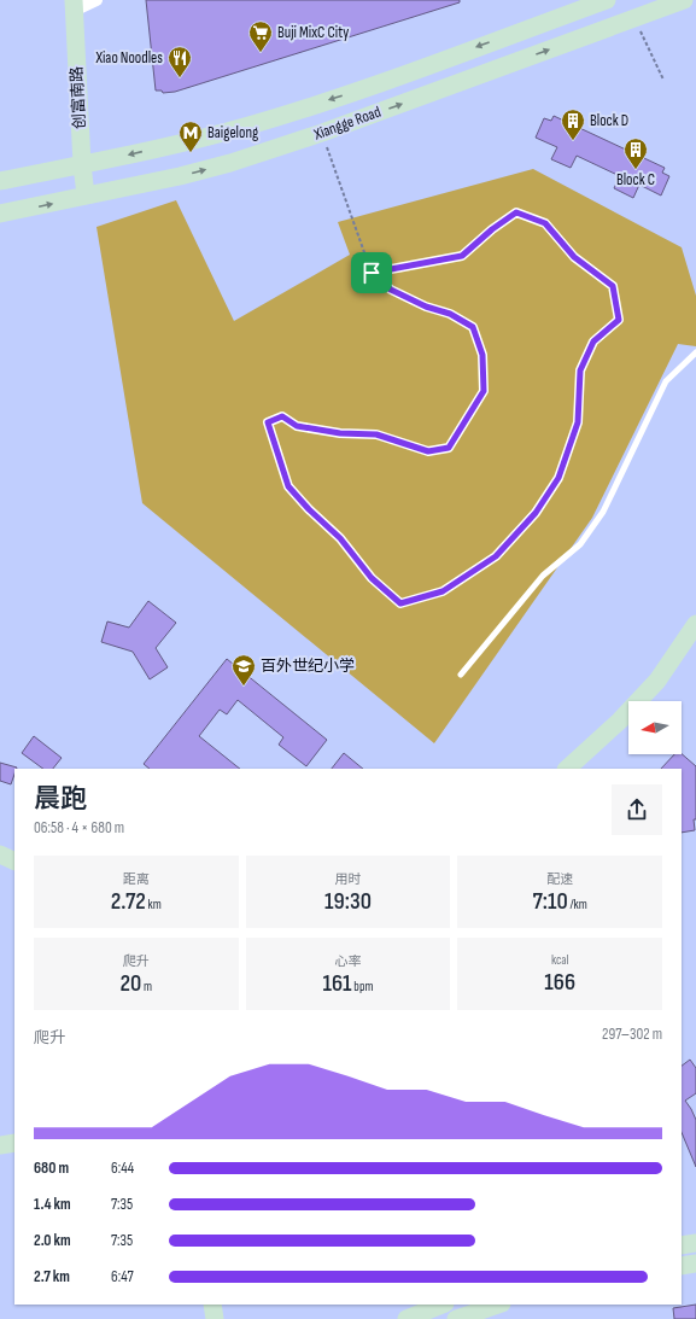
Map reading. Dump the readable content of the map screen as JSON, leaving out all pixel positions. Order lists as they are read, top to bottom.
{
  "streets": {
    "street": ["创富南路", "Xiangge Road"]
  },
  "crossings": [
    ["创富南路", "Xiangge Road"]
  ],
  "places": {
    "supermarket": ["Buji MixC City"],
    "restaurant": ["Xiao Noodles"],
    "building": ["Block D", "Block C"],
    "metro station": ["Baigelong"],
    "school or university": ["百外世纪小学"]
  },
  "north": "left",
  "page": {
    "heading": ["晨跑", "06:58 · 4 × 680 m"],
    "stats": [
      ["距离", "2.72 km"],
      ["用时", "19:30"],
      ["配速", "7:10 /km"],
      ["爬升", "20 m"],
      ["心率", "161 bpm"],
      ["kcal", "166"]
    ],
    "chart": ["爬升", "297–302 m"],
    "list": [
      {
        "name": "680 m",
        "note": "6:44"
      },
      {
        "name": "1.4 km",
        "note": "7:35"
      },
      {
        "name": "2.0 km",
        "note": "7:35"
      },
      {
        "name": "2.7 km",
        "note": "6:47"
      }
    ]
  }
}
